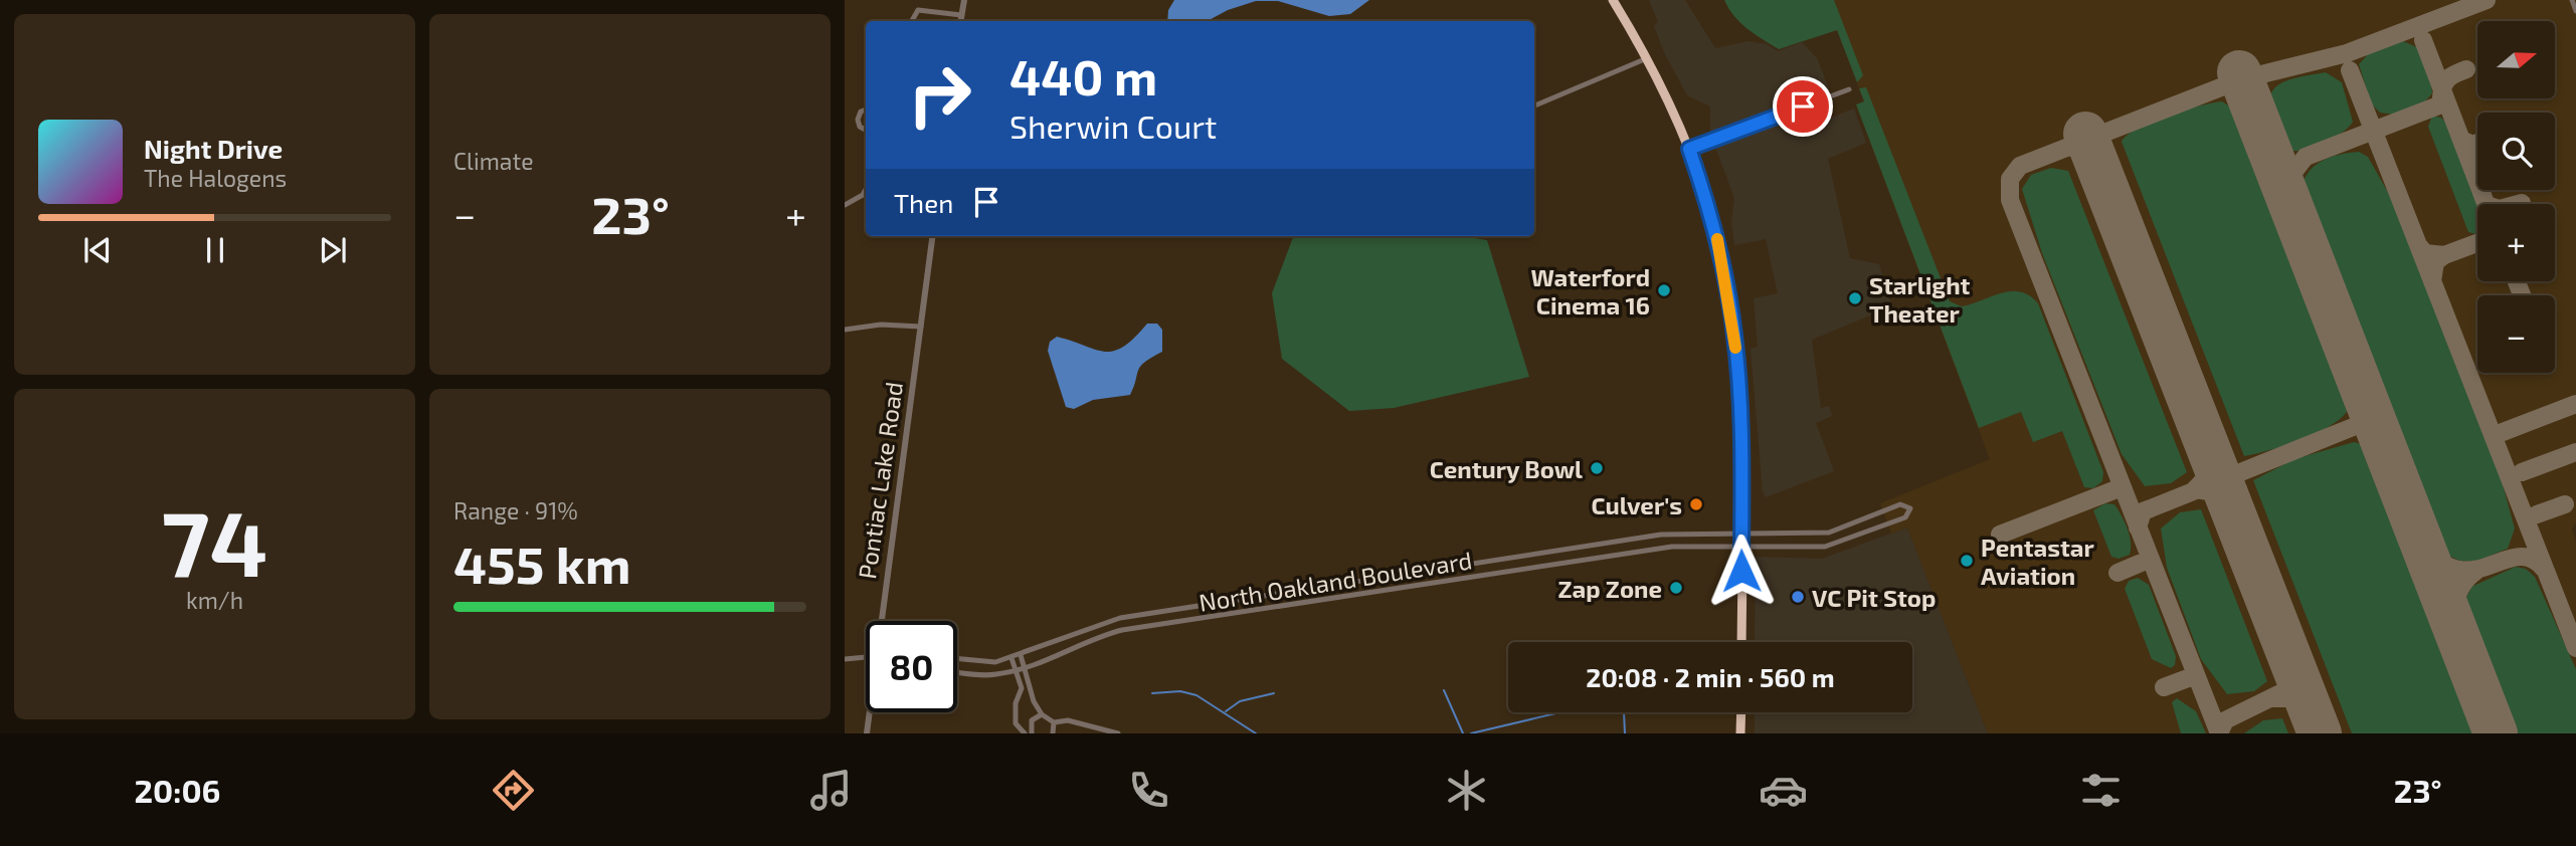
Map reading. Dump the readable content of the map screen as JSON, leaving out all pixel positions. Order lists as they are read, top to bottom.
{
  "streets": {
    "street": ["Pontiac Lake Road", "North Oakland Boulevard"]
  },
  "places": [
    "Waterford Cinema 16",
    "Starlight Theater",
    "Century Bowl",
    "Culver's",
    "Pentastar Aviation",
    "Zap Zone",
    "VC Pit Stop"
  ],
  "north": "right",
  "page": {
    "tile": [
      "Climate",
      ["74", "km/h"],
      ["Range · 91%", "455 km"]
    ],
    "map_buttons": ["+", "−"],
    "turn": ["440 m", "Sherwin Court"],
    "song": ["Night Drive", "The Halogens"],
    "then": "Then",
    "heat": ["−", "23°", "+"],
    "limit": "80",
    "trip": "20:08 · 2 min · 560 m",
    "tabs": ["20:06", "23°"]
  }
}
